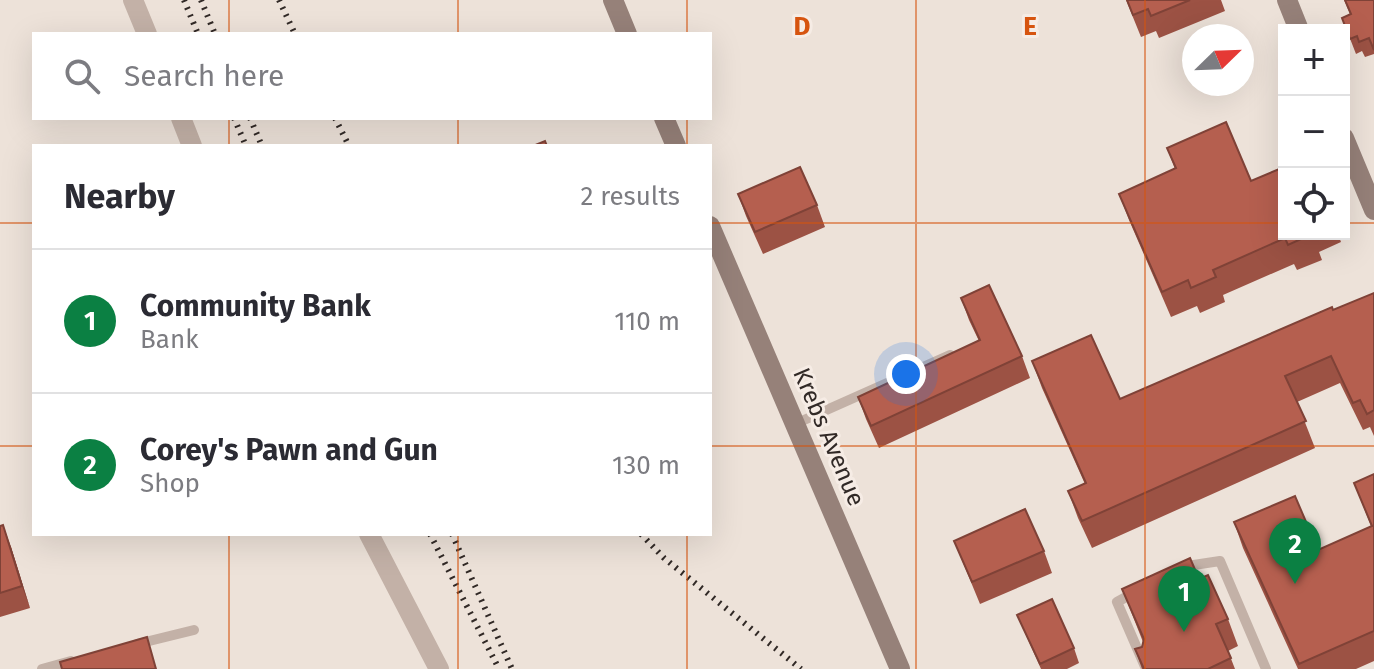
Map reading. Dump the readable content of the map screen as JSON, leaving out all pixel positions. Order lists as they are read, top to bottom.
{
  "streets": {
    "street": ["Krebs Avenue"]
  },
  "north": "top right",
  "page": {
    "map_buttons": ["+", "−"],
    "search": "Search here",
    "heading": ["Nearby", "2 results"],
    "list": [
      {
        "mark": "1",
        "name": "Community Bank",
        "note": "Bank",
        "value": "110 m"
      },
      {
        "mark": "2",
        "name": "Corey's Pawn and Gun",
        "note": "Shop",
        "value": "130 m"
      }
    ],
    "pins": ["2", "1"]
  },
  "grid": {
    "columns": ["D", "E"]
  }
}
